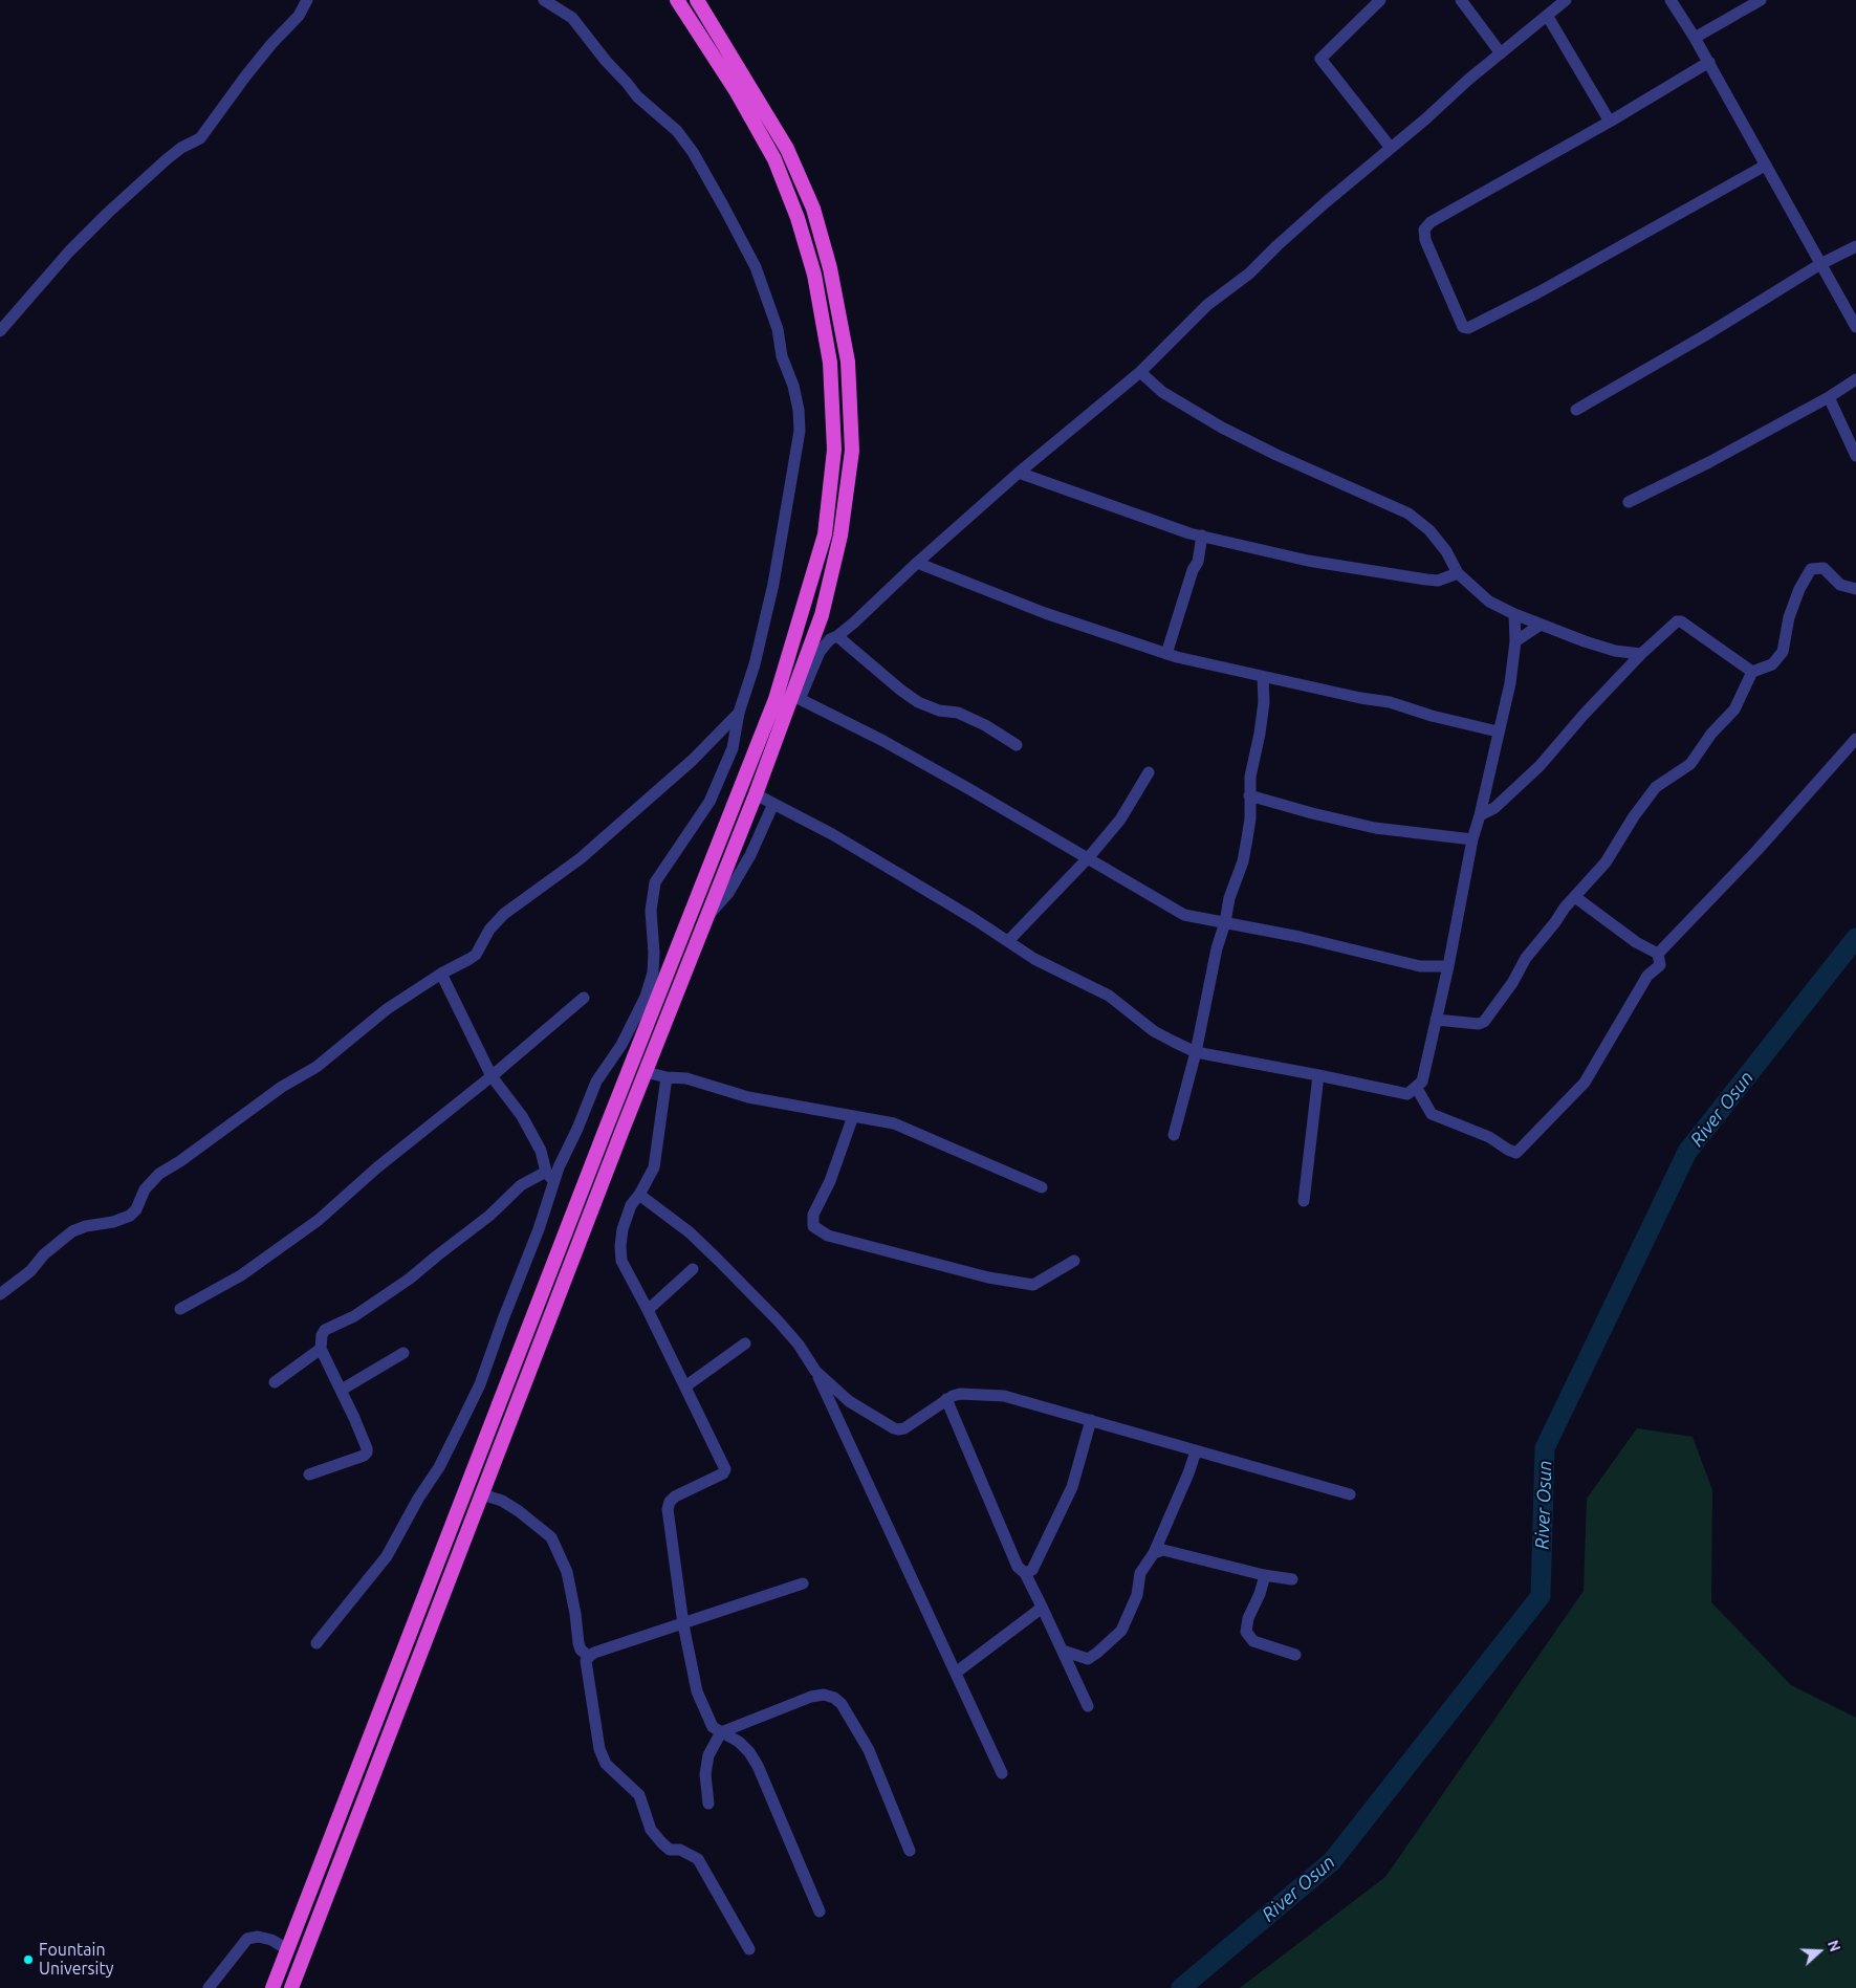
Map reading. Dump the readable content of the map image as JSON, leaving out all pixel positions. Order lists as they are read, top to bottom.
{
  "water": ["River Osun"],
  "places": ["Fountain University"],
  "north": "right"
}
